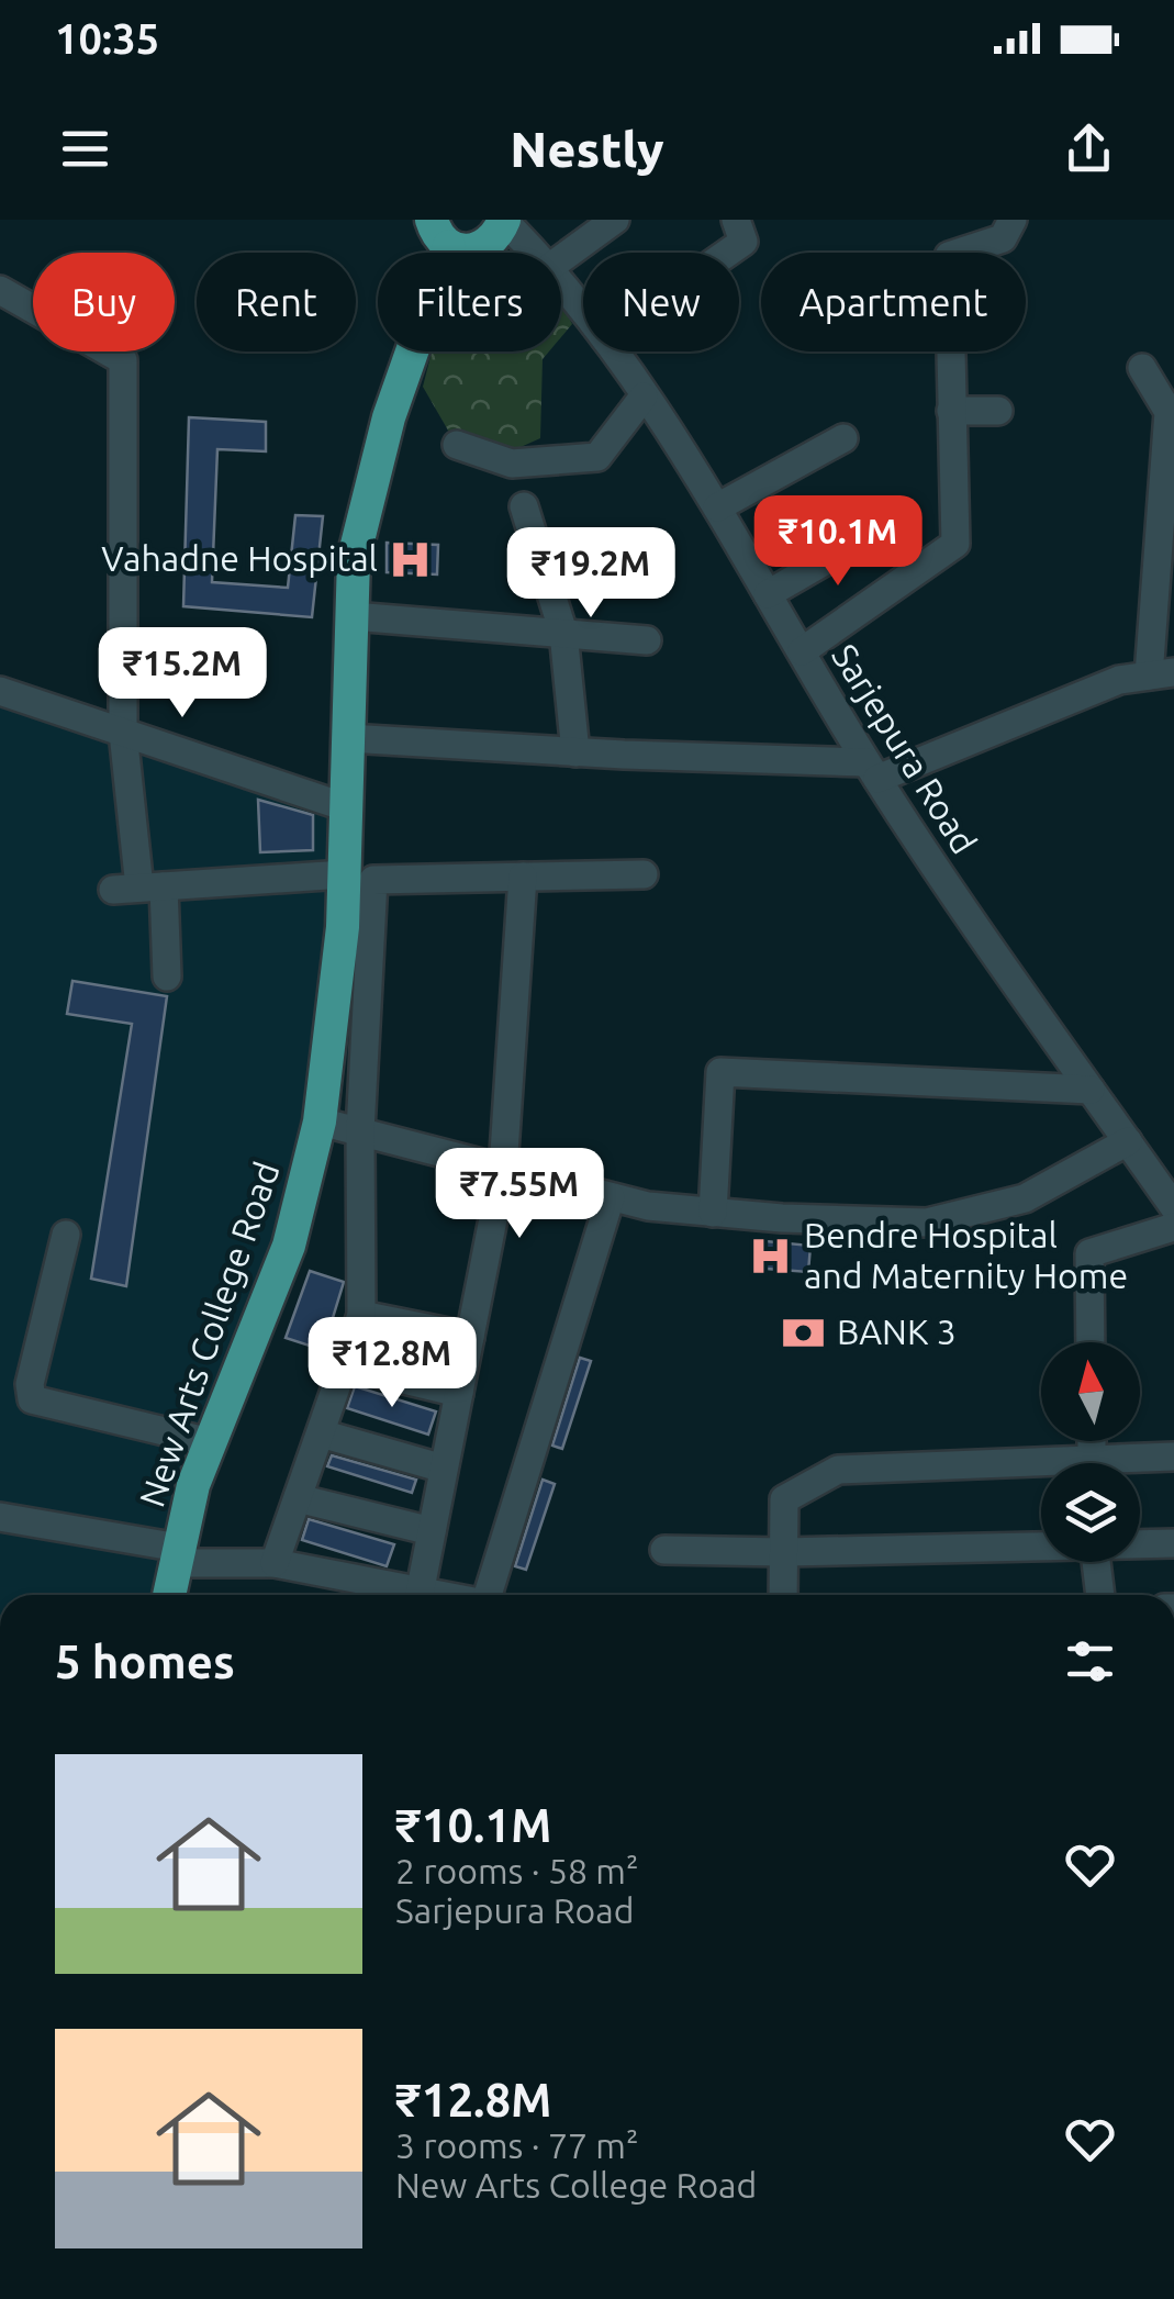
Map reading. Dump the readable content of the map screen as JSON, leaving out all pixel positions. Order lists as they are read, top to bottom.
{
  "streets": {
    "main road": ["New Arts College Road"],
    "street": ["Sarjepura Road"]
  },
  "places": {
    "hospital": ["Vahadne Hospital", "Bendre Hospital and Maternity Home"],
    "bank": ["BANK 3"]
  },
  "north": "top",
  "page": {
    "status": "10:35",
    "header": "Nestly",
    "chip": [
      "Buy",
      "Rent",
      "Filters",
      "New",
      "Apartment"
    ],
    "price": [
      "₹10.1M",
      "₹19.2M",
      "₹15.2M",
      "₹7.55M",
      "₹12.8M"
    ],
    "heading": "5 homes",
    "list": [
      {
        "name": "₹10.1M",
        "note": "2 rooms · 58 m² · Sarjepura Road"
      },
      {
        "name": "₹12.8M",
        "note": "3 rooms · 77 m² · New Arts College Road"
      }
    ]
  }
}
